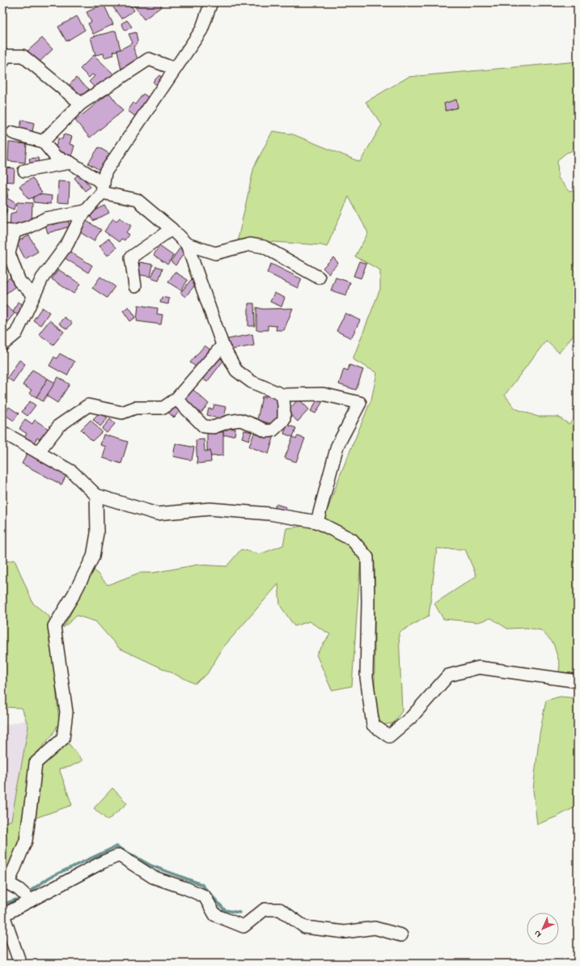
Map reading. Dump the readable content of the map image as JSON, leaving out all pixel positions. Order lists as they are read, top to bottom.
{
  "north": "bottom left"
}
